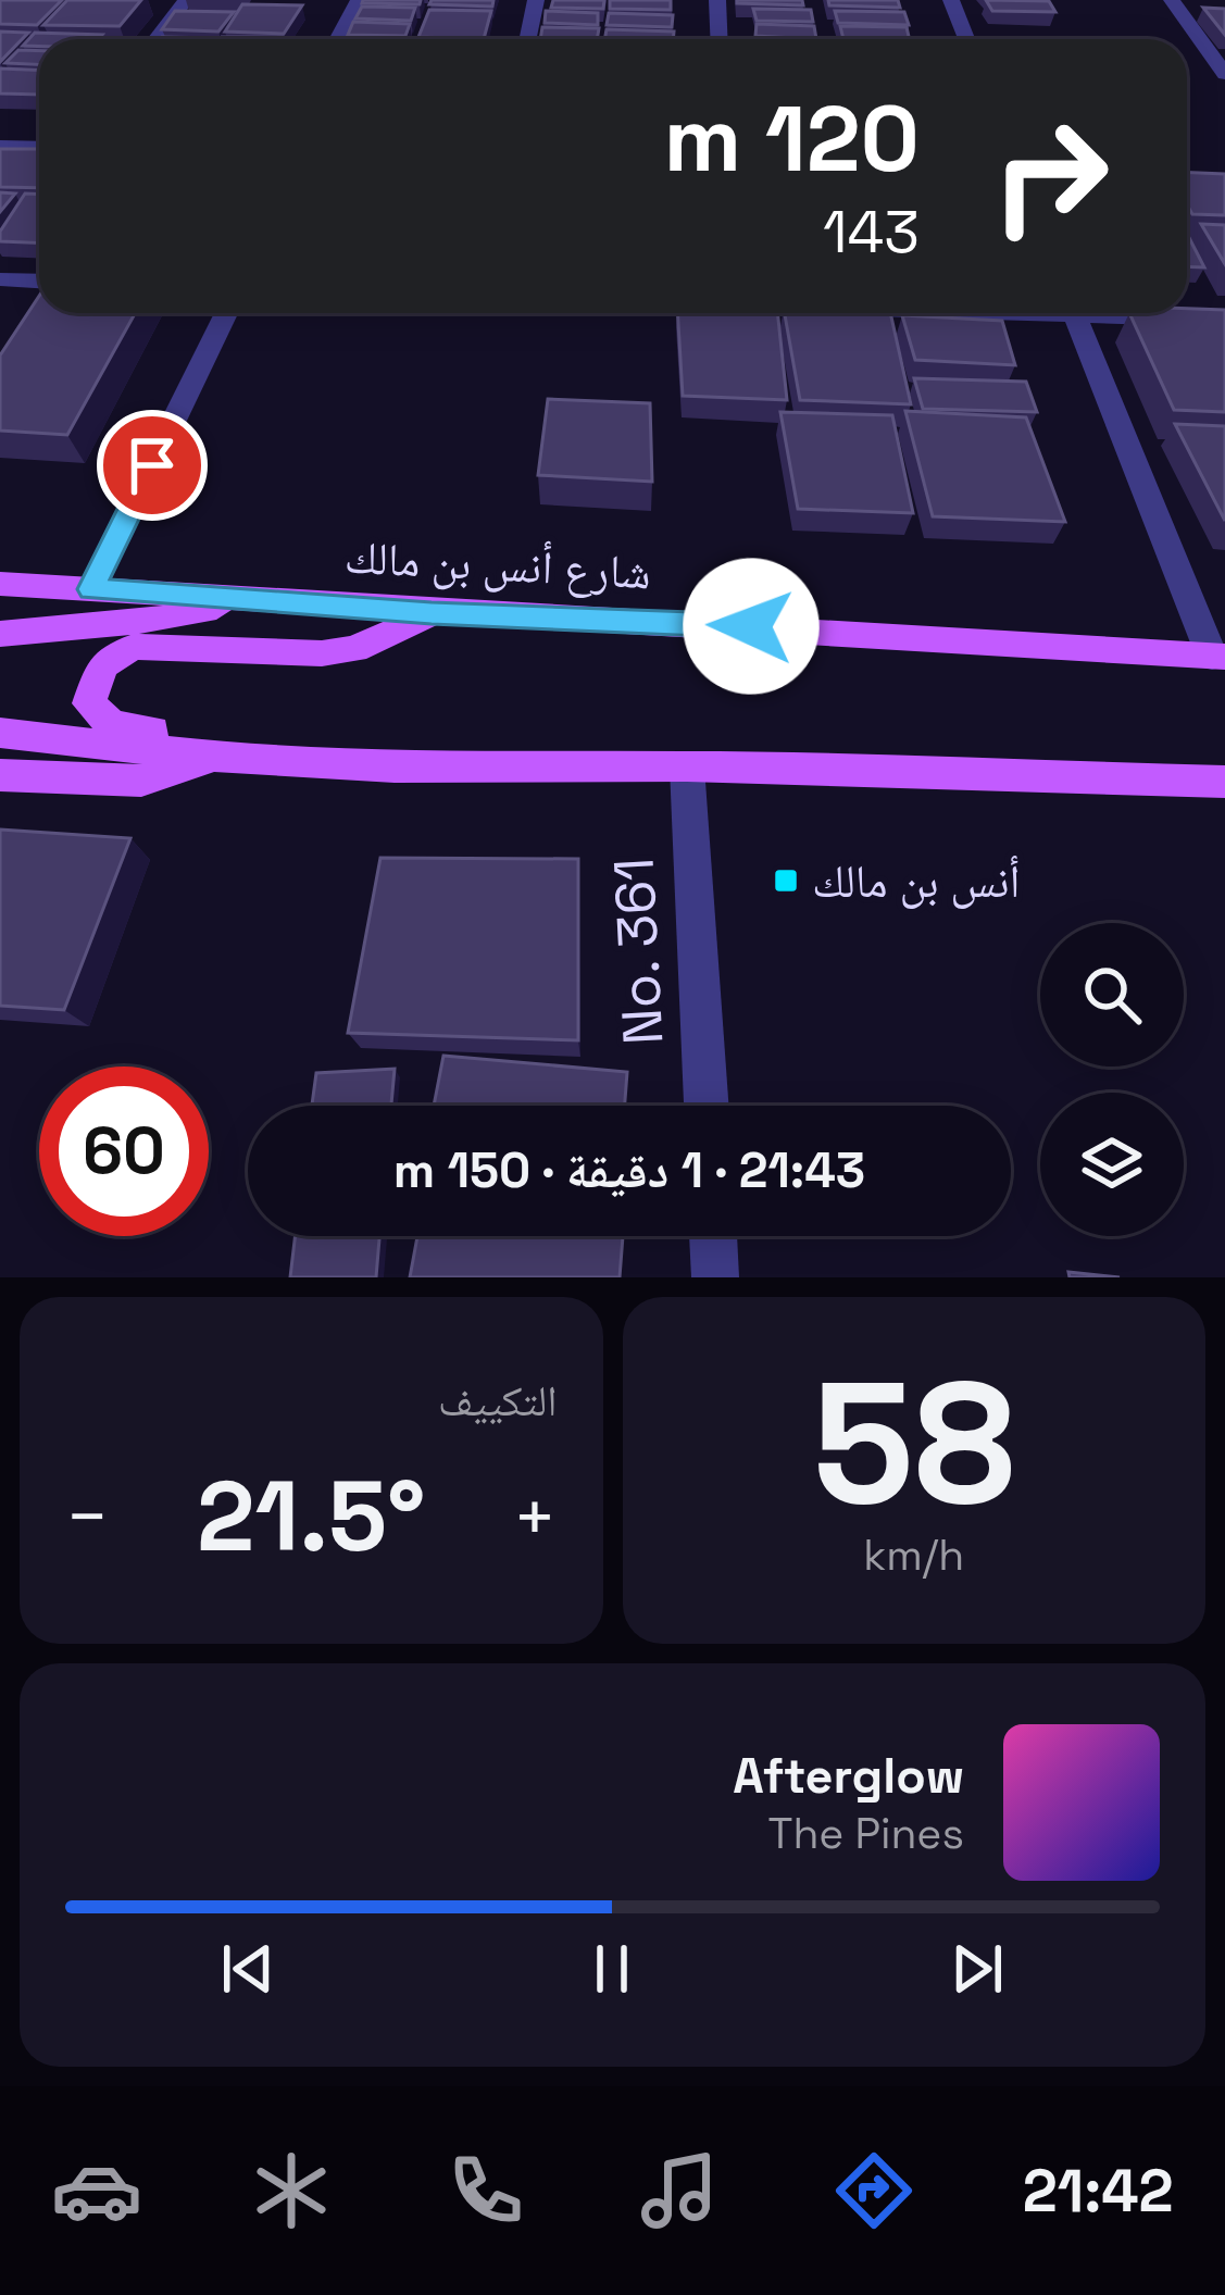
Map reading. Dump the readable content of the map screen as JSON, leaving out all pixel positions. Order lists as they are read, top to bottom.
{
  "streets": {
    "main road": ["شارع أنس بن مالك"],
    "street": ["No. 361"]
  },
  "places": {
    "transit": ["أنس بن مالك"]
  },
  "page": {
    "turn": ["120 m", "143"],
    "limit": "60",
    "trip": "21:43 · 1 دقيقة · 150 m",
    "tile": [
      ["58", "km/h"],
      "التكييف"
    ],
    "heat": ["−", "21.5°", "+"],
    "song": ["Afterglow", "The Pines"],
    "tabs": "21:42"
  }
}
